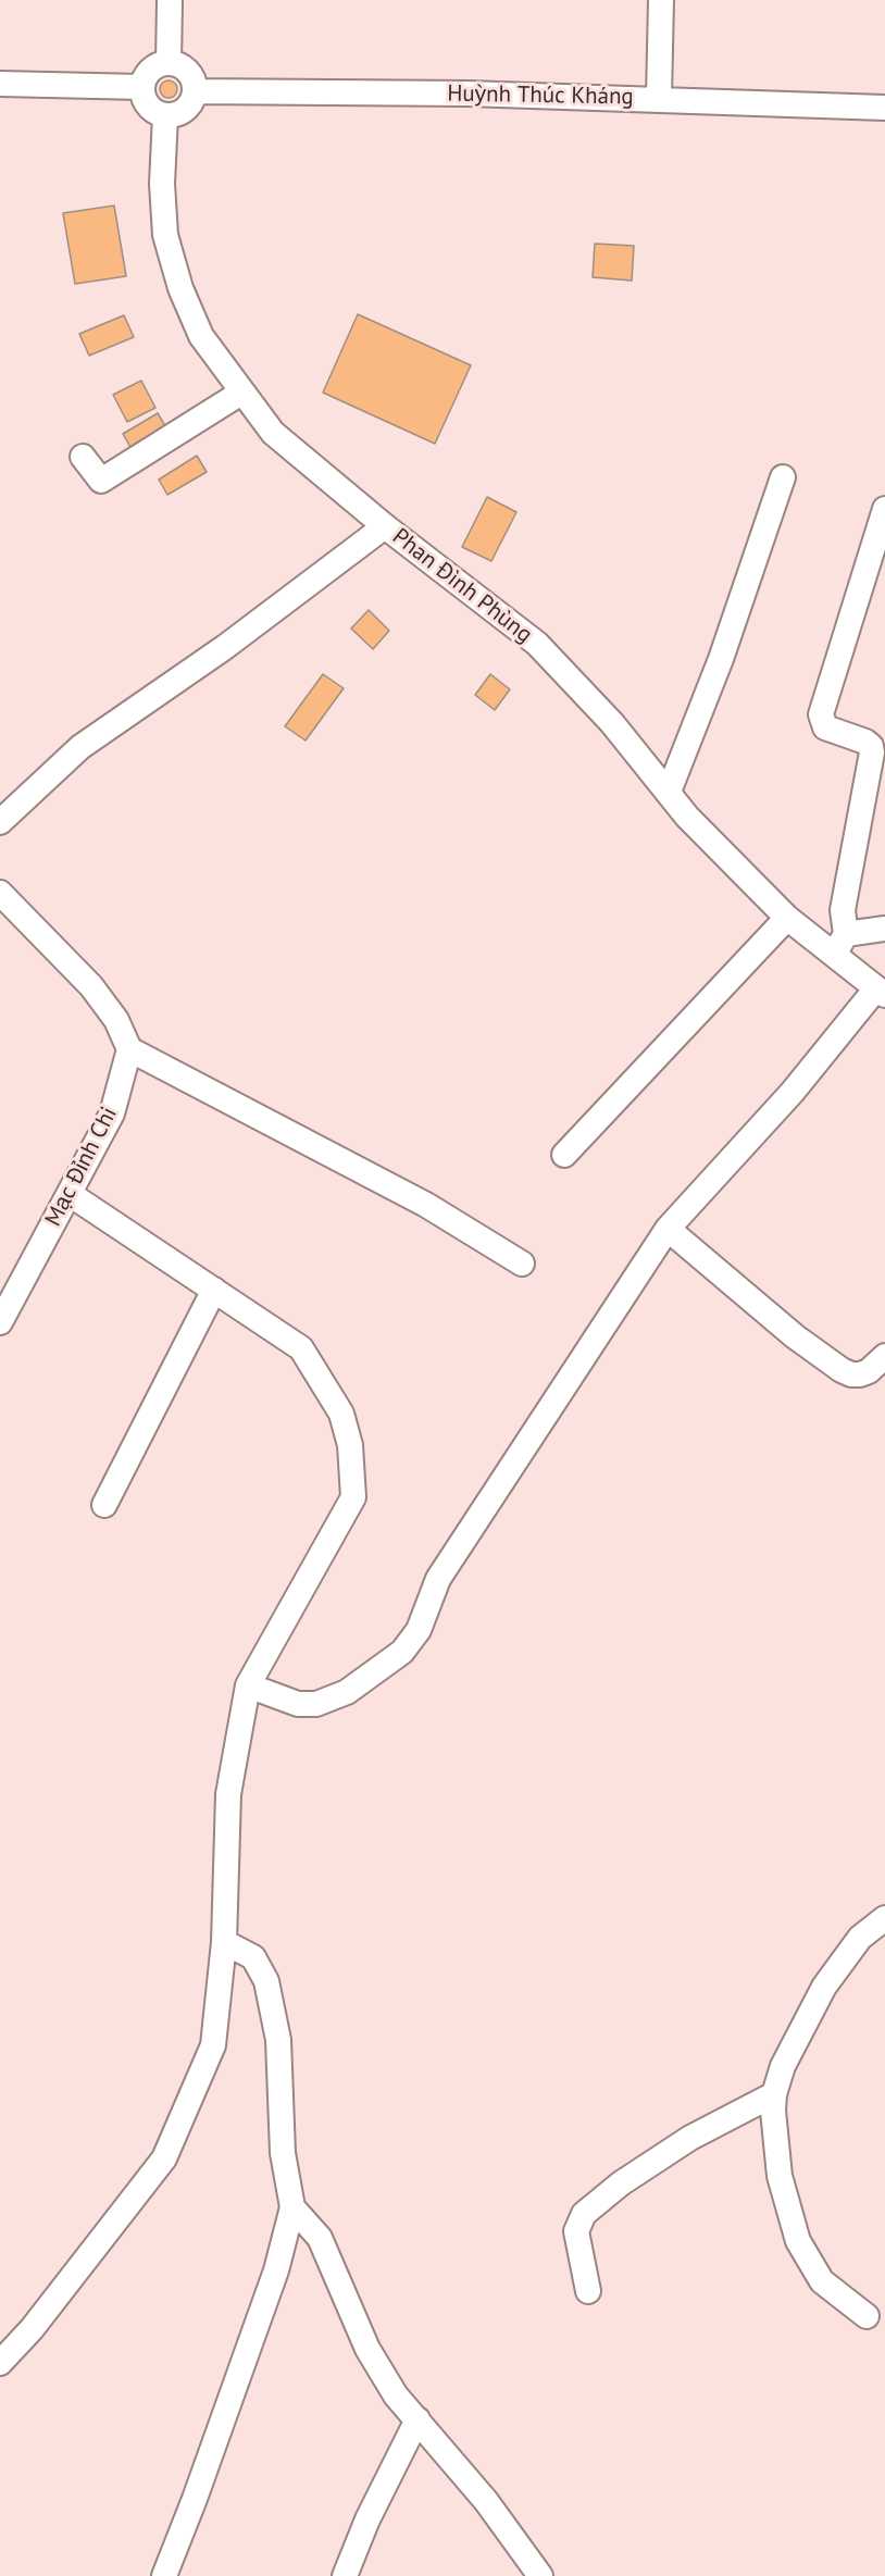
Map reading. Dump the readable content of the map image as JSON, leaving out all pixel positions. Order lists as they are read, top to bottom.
{
  "streets": {
    "street": ["Huỳnh Thúc Kháng", "Phan Đình Phùng", "Mạc Đỉnh Chi"]
  },
  "crossings": [
    ["Huỳnh Thúc Kháng", "Phan Đình Phùng"]
  ]
}
